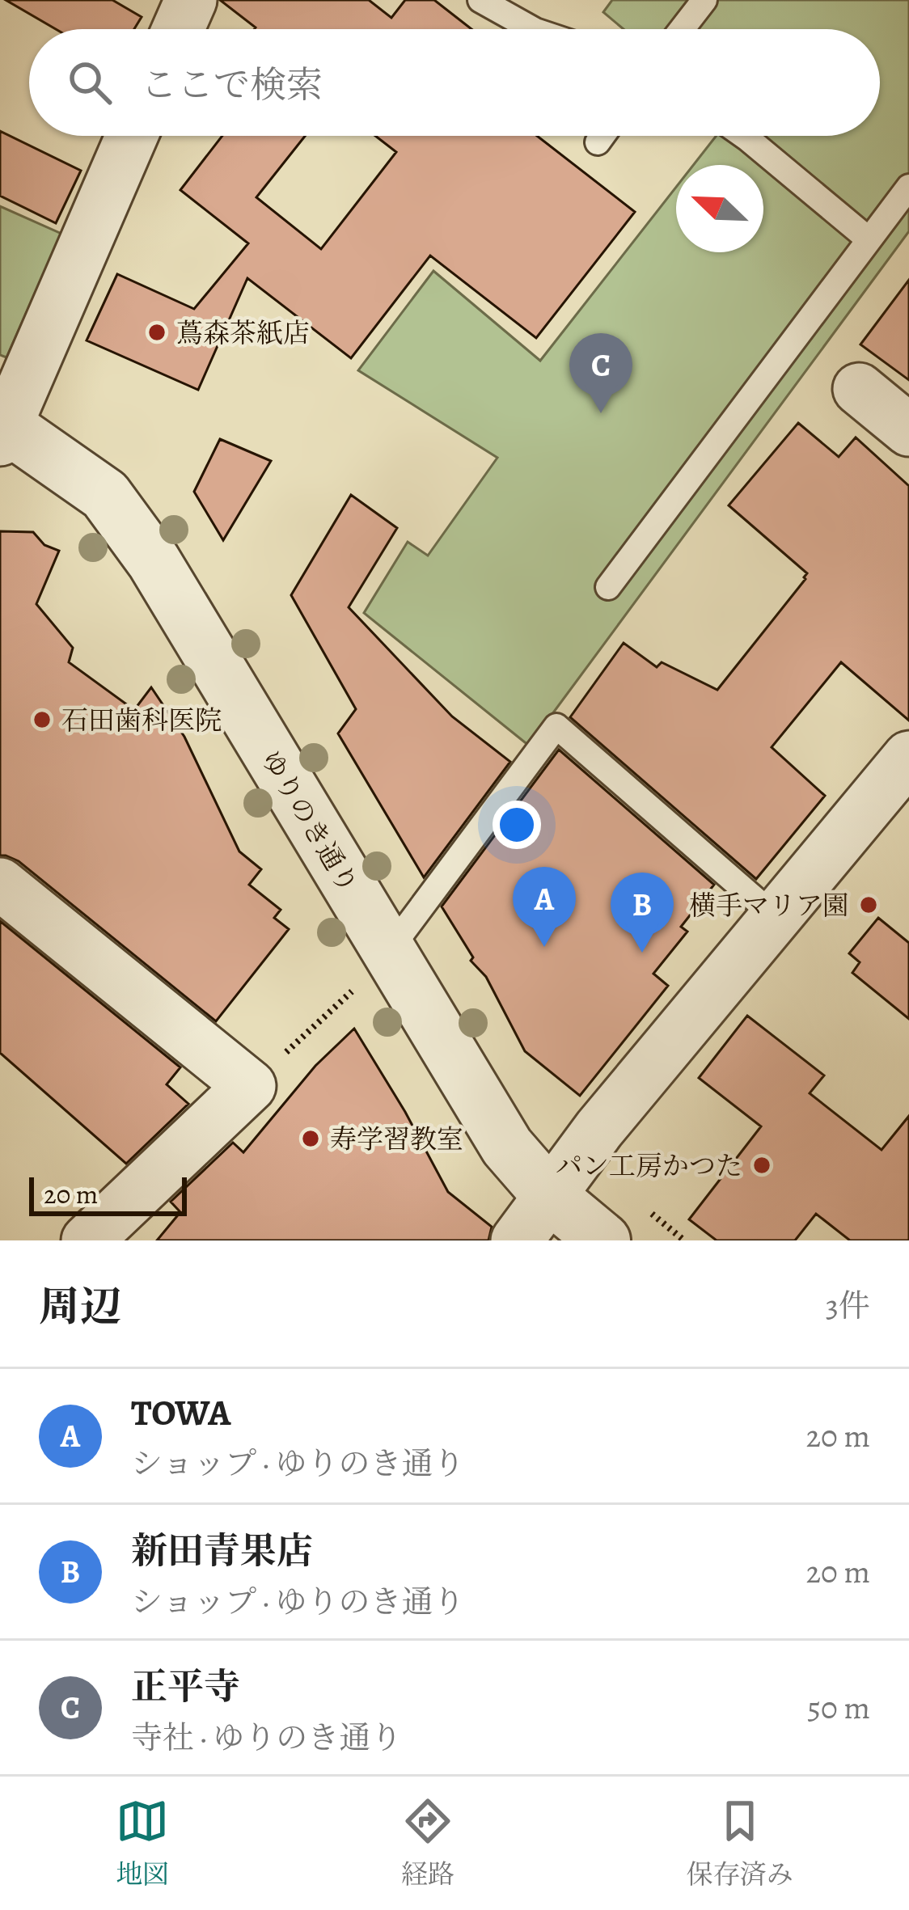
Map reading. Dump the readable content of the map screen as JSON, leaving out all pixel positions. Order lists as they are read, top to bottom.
{
  "streets": {
    "street": ["ゆりのき通り"]
  },
  "places": [
    "蔦森茶紙店",
    "石田歯科医院",
    "横手マリア園",
    "寿学習教室",
    "パン工房かつた"
  ],
  "scale_bar": "20 m",
  "north": "top left",
  "page": {
    "search": "ここで検索",
    "pins": ["C", "A", "B"],
    "scale": "20 m",
    "heading": ["周辺", "3件"],
    "list": [
      {
        "mark": "A",
        "name": "TOWA",
        "note": "ショップ · ゆりのき通り",
        "value": "20 m"
      },
      {
        "mark": "B",
        "name": "新田青果店",
        "note": "ショップ · ゆりのき通り",
        "value": "20 m"
      },
      {
        "mark": "C",
        "name": "正平寺",
        "note": "寺社 · ゆりのき通り",
        "value": "50 m"
      }
    ],
    "nav": ["地図", "経路", "保存済み"]
  }
}
